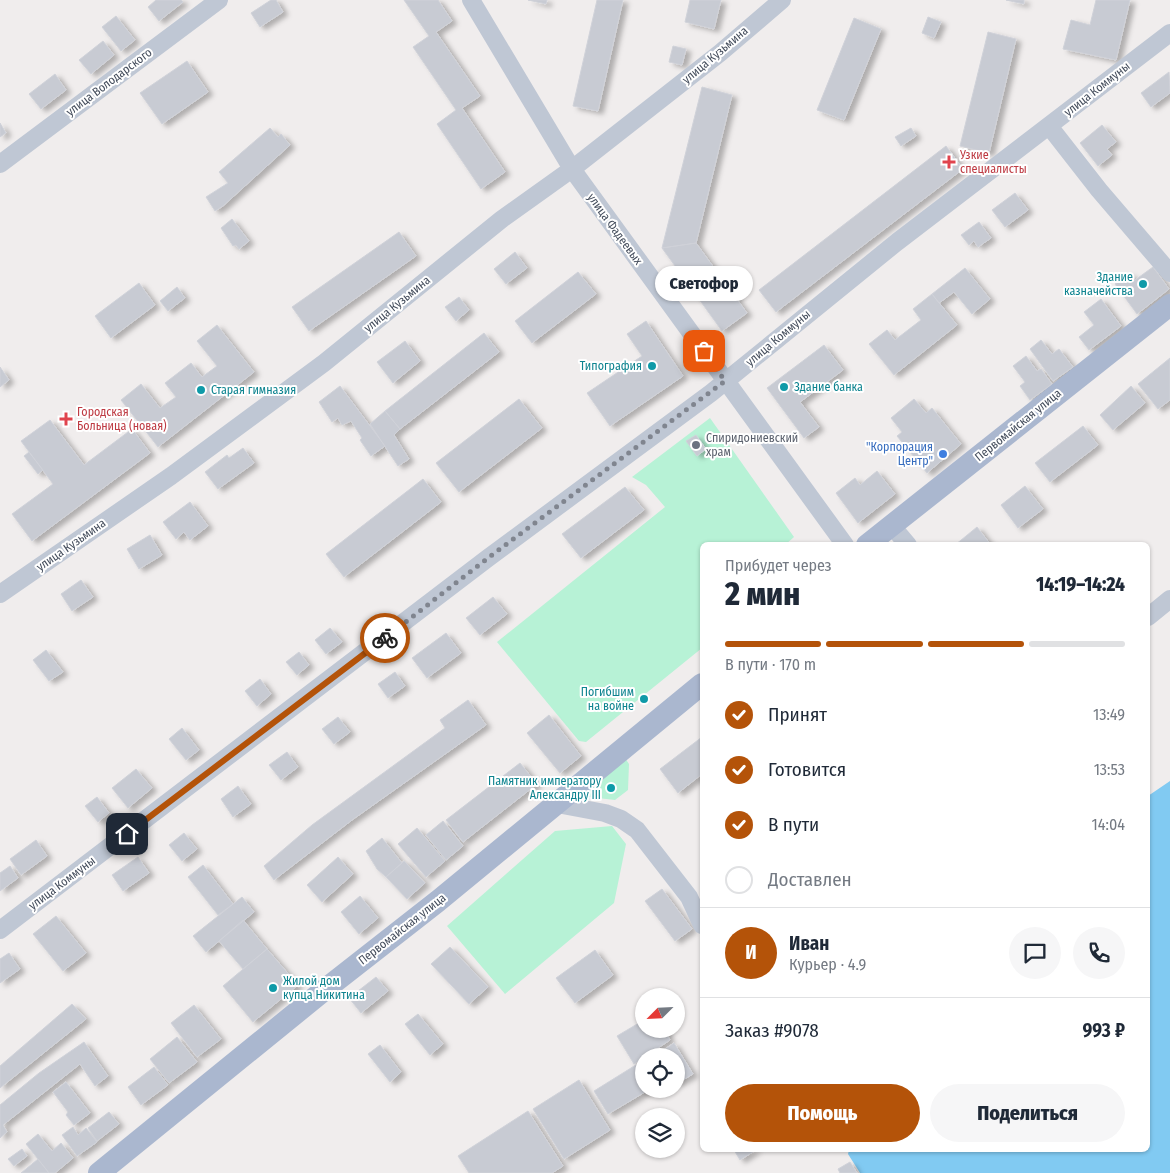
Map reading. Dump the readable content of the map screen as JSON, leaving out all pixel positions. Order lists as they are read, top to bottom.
{
  "streets": {
    "main road": ["Первомайская улица"],
    "street": [
      "улица Кузьмина",
      "улица Володарского",
      "улица Коммуны",
      "улица Фадеевых"
    ]
  },
  "crossings": [
    ["улица Кузьмина", "улица Фадеевых"],
    ["улица Коммуны", "улица Фадеевых"]
  ],
  "places": {
    "health": ["Узкие специалисты", "Городская Больница (новая)"],
    "other": [
      "Здание казначейства",
      "Светофор",
      "Типография",
      "Здание банка",
      "Старая гимназия",
      "Спиридониевский храм",
      "\"Корпорация Центр\"",
      "Погибшим на войне",
      "Памятник императору Александру III",
      "Жилой дом купца Никитина"
    ]
  },
  "north": "bottom left",
  "page": {
    "bubble": "Светофор",
    "heading": ["2 мин", "Прибудет через", "14:19–14:24"],
    "panel": [
      "Иван",
      "Курьер · 4.9",
      "Заказ #9078",
      "993 ₽"
    ],
    "bar": "В пути · 170 m",
    "list": [
      ["Принят", "13:49"],
      ["Готовится", "13:53"],
      ["В пути", "14:04"],
      "Доставлен"
    ],
    "round": "И",
    "buttons": ["Помощь", "Поделиться"]
  }
}
